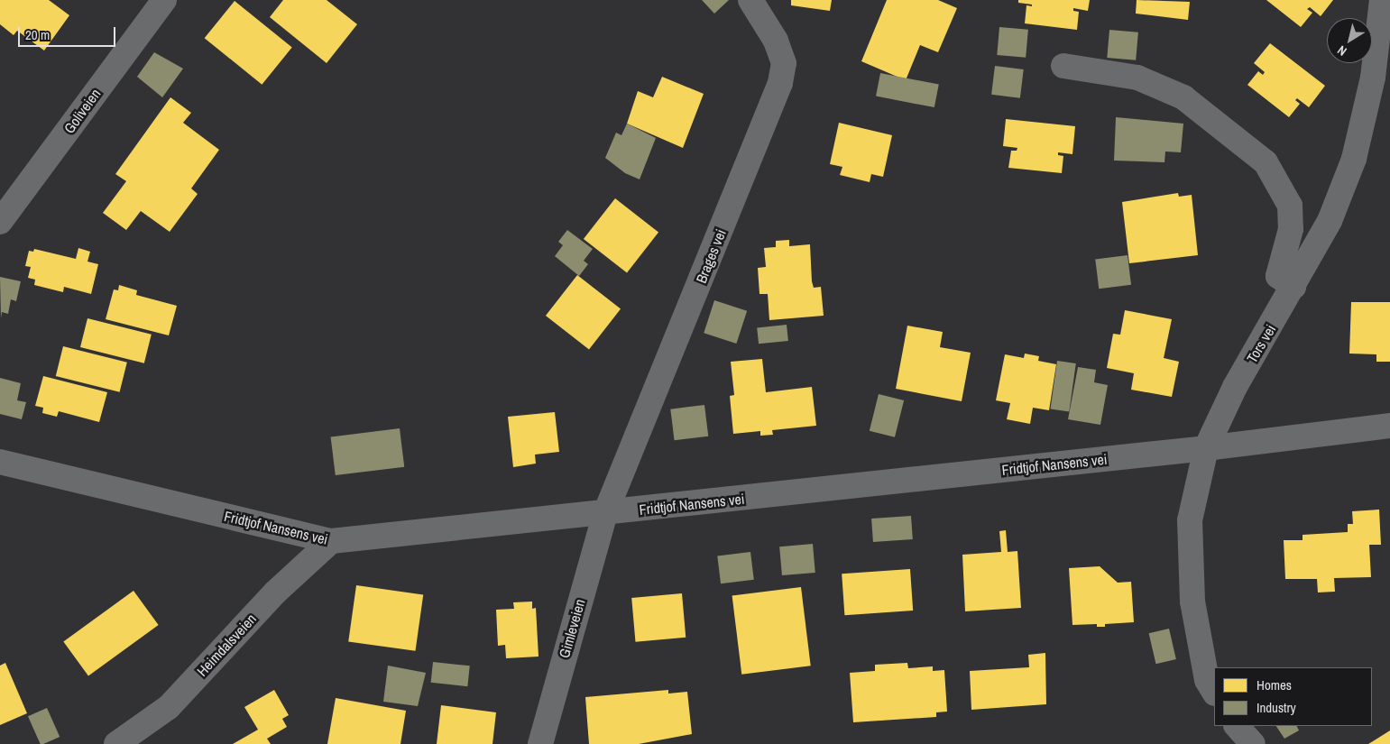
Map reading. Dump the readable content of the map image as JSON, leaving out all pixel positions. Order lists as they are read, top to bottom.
{
  "streets": {
    "street": [
      "Goliveien",
      "Brages vei",
      "Tors vei",
      "Fridtjof Nansens vei",
      "Gimleveien",
      "Heimdalsveien"
    ]
  },
  "crossings": [
    ["Brages vei", "Fridtjof Nansens vei"],
    ["Brages vei", "Gimleveien"],
    ["Tors vei", "Fridtjof Nansens vei"],
    ["Fridtjof Nansens vei", "Gimleveien"],
    ["Fridtjof Nansens vei", "Heimdalsveien"]
  ],
  "legend": ["Homes", "Industry"],
  "scale_bar": "20 m",
  "north": "bottom left"
}
